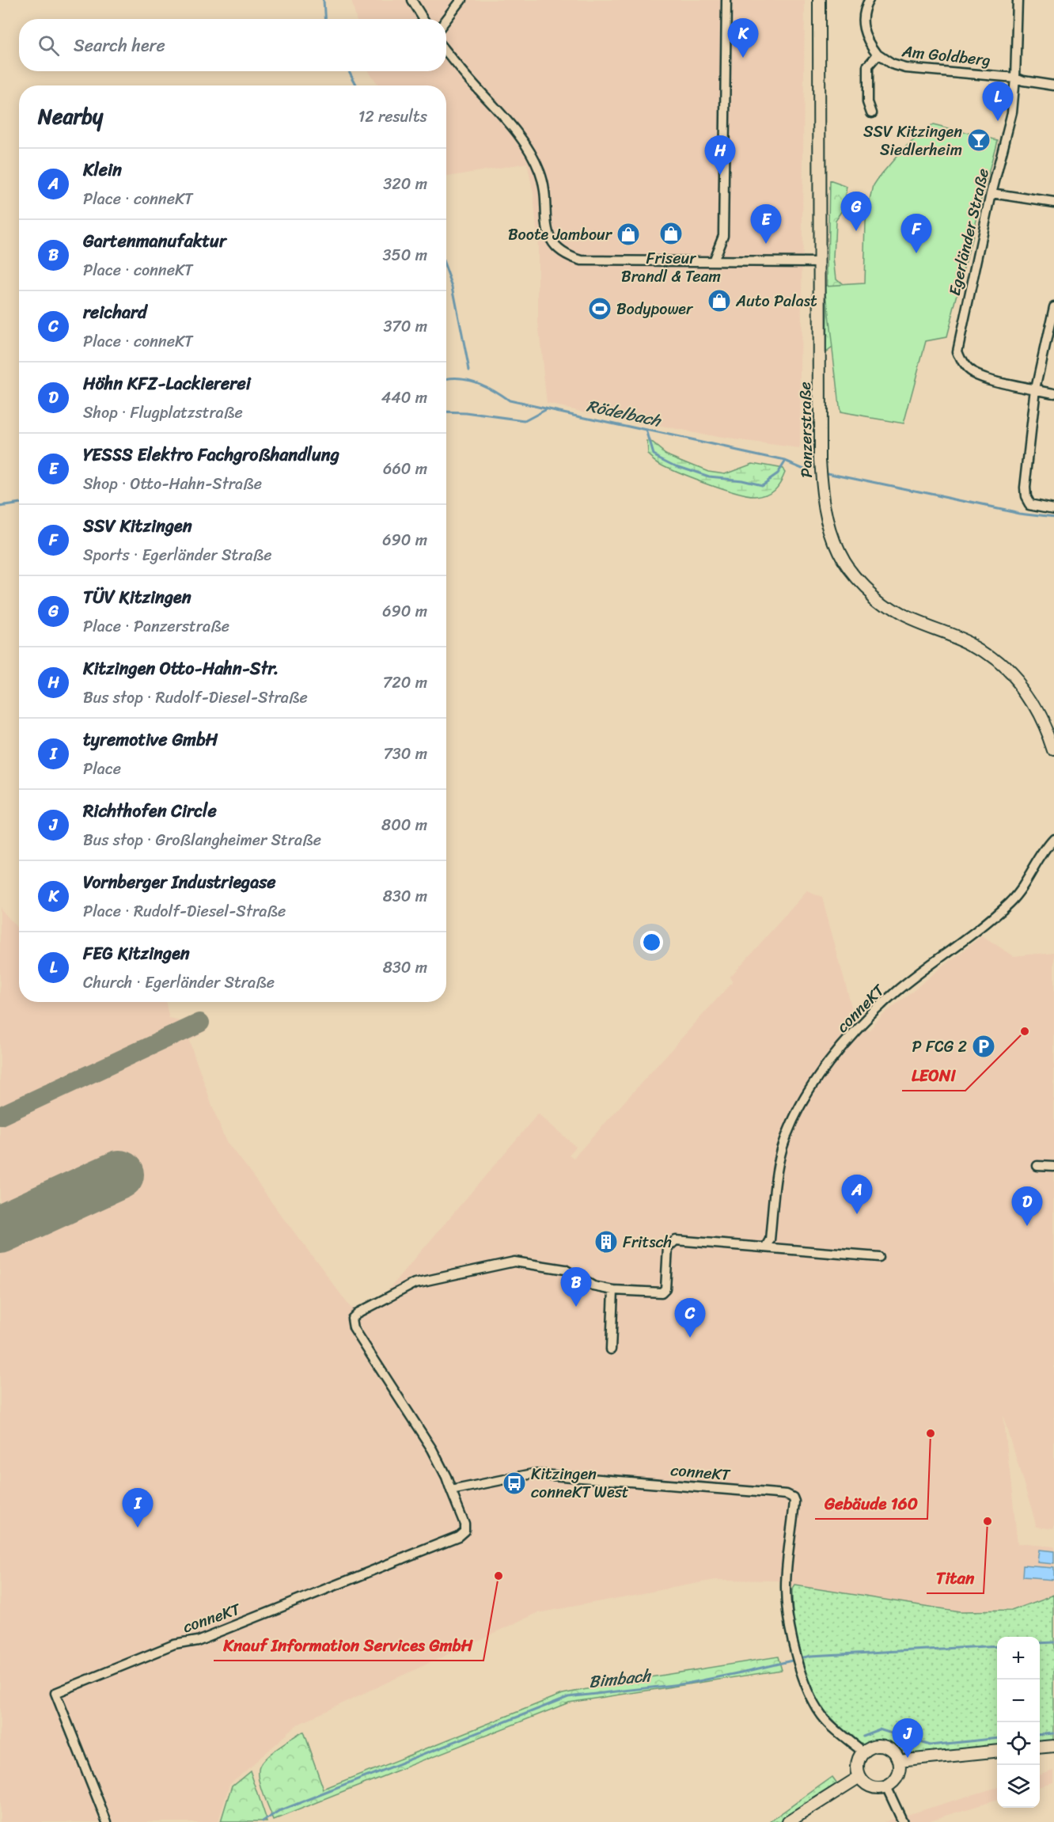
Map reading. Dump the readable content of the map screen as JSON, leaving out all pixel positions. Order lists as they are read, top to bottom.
{
  "streets": {
    "main road": ["Panzerstraße"],
    "street": ["Am Goldberg", "Egerländer Straße", "conneKT"]
  },
  "crossings": [
    ["Am Goldberg", "Egerländer Straße"]
  ],
  "water": ["Rödelbach", "Bimbach"],
  "places": {
    "bar": ["SSV Kitzingen Siedlerheim"],
    "shop": ["Friseur Brandl & Team", "Boote Jambour", "Auto Palast"],
    "sports": ["Bodypower"],
    "other": [
      "LEONI",
      "Gebäude 160",
      "Titan",
      "Knauf Information Services GmbH"
    ],
    "parking": ["P FCG 2"],
    "building": ["Fritsch"],
    "bus stop": ["Kitzingen conneKT West"]
  },
  "page": {
    "pins": [
      "K",
      "L",
      "H",
      "G",
      "E",
      "F",
      "A",
      "D",
      "B",
      "C",
      "I",
      "J"
    ],
    "search": "Search here",
    "heading": ["Nearby", "12 results"],
    "list": [
      {
        "mark": "A",
        "name": "Klein",
        "note": "Place · conneKT",
        "value": "320 m"
      },
      {
        "mark": "B",
        "name": "Gartenmanufaktur",
        "note": "Place · conneKT",
        "value": "350 m"
      },
      {
        "mark": "C",
        "name": "reichard",
        "note": "Place · conneKT",
        "value": "370 m"
      },
      {
        "mark": "D",
        "name": "Höhn KFZ-Lackiererei",
        "note": "Shop · Flugplatzstraße",
        "value": "440 m"
      },
      {
        "mark": "E",
        "name": "YESSS Elektro Fachgroßhandlung",
        "note": "Shop · Otto-Hahn-Straße",
        "value": "660 m"
      },
      {
        "mark": "F",
        "name": "SSV Kitzingen",
        "note": "Sports · Egerländer Straße",
        "value": "690 m"
      },
      {
        "mark": "G",
        "name": "TÜV Kitzingen",
        "note": "Place · Panzerstraße",
        "value": "690 m"
      },
      {
        "mark": "H",
        "name": "Kitzingen Otto-Hahn-Str.",
        "note": "Bus stop · Rudolf-Diesel-Straße",
        "value": "720 m"
      },
      {
        "mark": "I",
        "name": "tyremotive GmbH",
        "note": "Place",
        "value": "730 m"
      },
      {
        "mark": "J",
        "name": "Richthofen Circle",
        "note": "Bus stop · Großlangheimer Straße",
        "value": "800 m"
      },
      {
        "mark": "K",
        "name": "Vornberger Industriegase",
        "note": "Place · Rudolf-Diesel-Straße",
        "value": "830 m"
      },
      {
        "mark": "L",
        "name": "FEG Kitzingen",
        "note": "Church · Egerländer Straße",
        "value": "830 m"
      }
    ],
    "map_buttons": ["+", "−"]
  }
}
